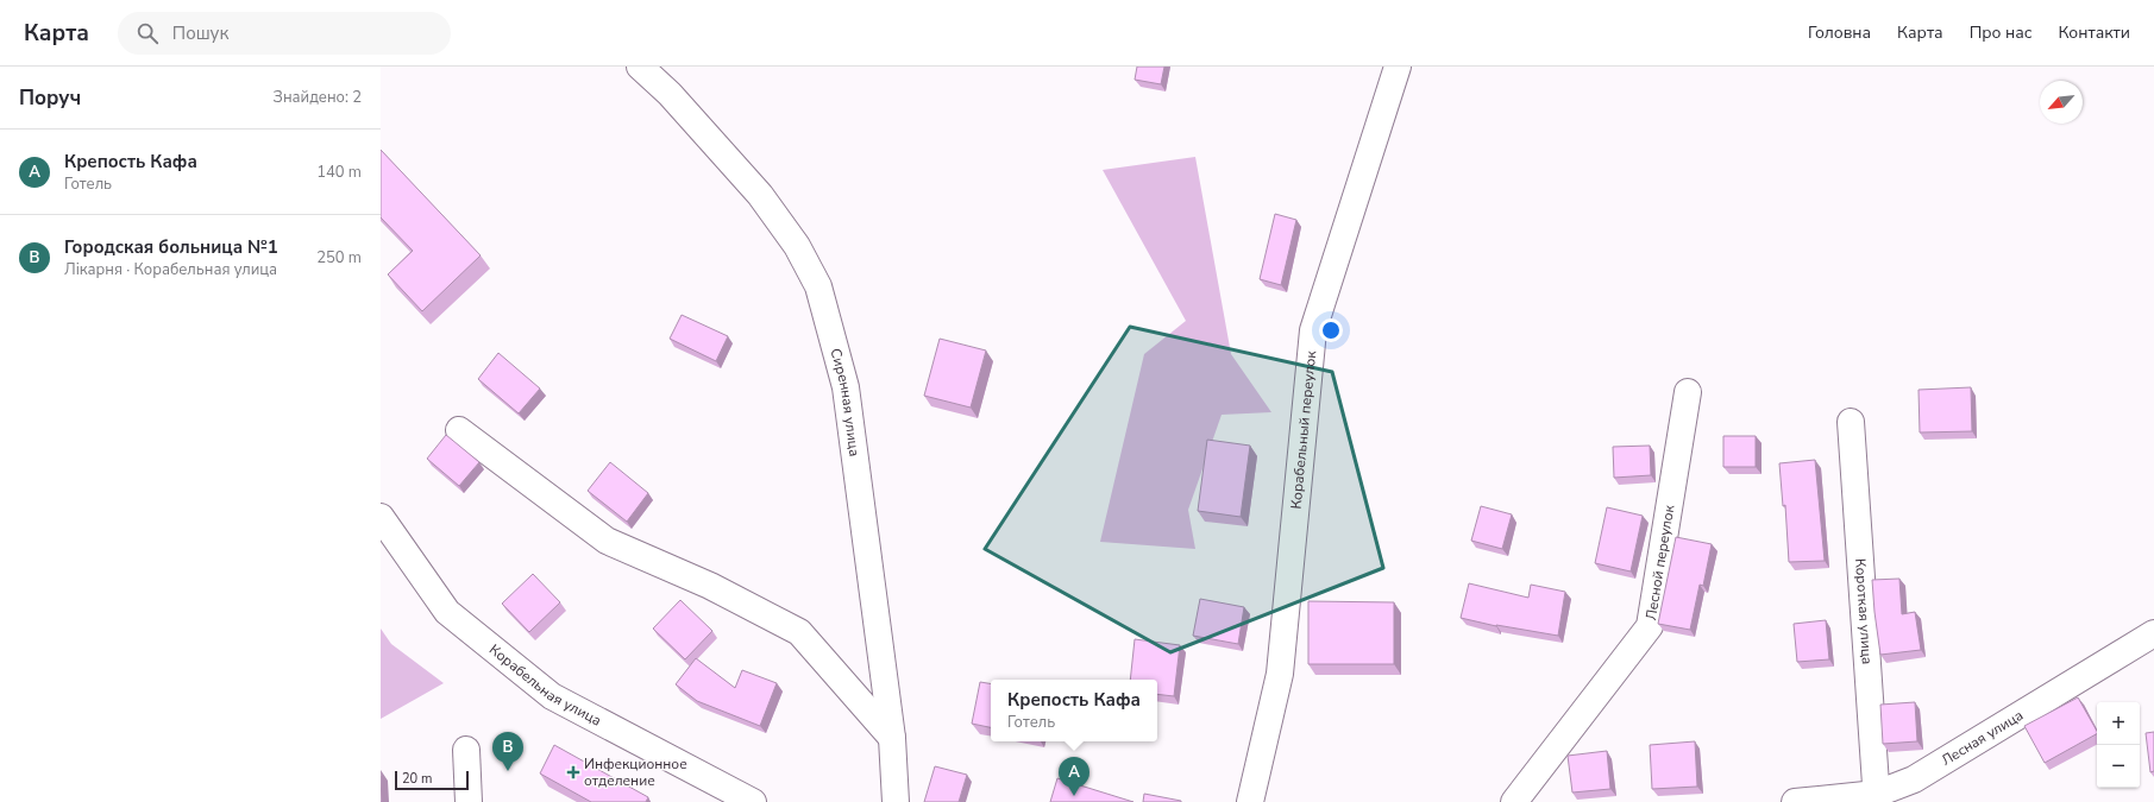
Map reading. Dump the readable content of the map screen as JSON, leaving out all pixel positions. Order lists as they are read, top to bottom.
{
  "streets": {
    "street": [
      "Сиренная улица",
      "Корабельный переулок",
      "Лесной переулок",
      "Короткая улица",
      "Корабельная улица",
      "Лесная улица"
    ]
  },
  "crossings": [
    ["Короткая улица", "Лесная улица"]
  ],
  "places": {
    "health": ["Инфекционное отделение"]
  },
  "scale_bar": "20 m",
  "north": "bottom left",
  "page": {
    "header": "Карта",
    "search": "Пошук",
    "nav": [
      "Головна",
      "Карта",
      "Про нас",
      "Контакти"
    ],
    "heading": ["Поруч", "Знайдено: 2"],
    "list": [
      {
        "mark": "A",
        "name": "Крепость Кафа",
        "note": "Готель",
        "value": "140 m"
      },
      {
        "mark": "B",
        "name": "Городская больница №1",
        "note": "Лікарня · Корабельная улица",
        "value": "250 m"
      }
    ],
    "popup": ["Крепость Кафа", "Готель"],
    "map_buttons": ["+", "−"],
    "pins": ["B", "A"],
    "scale": "20 m"
  }
}
